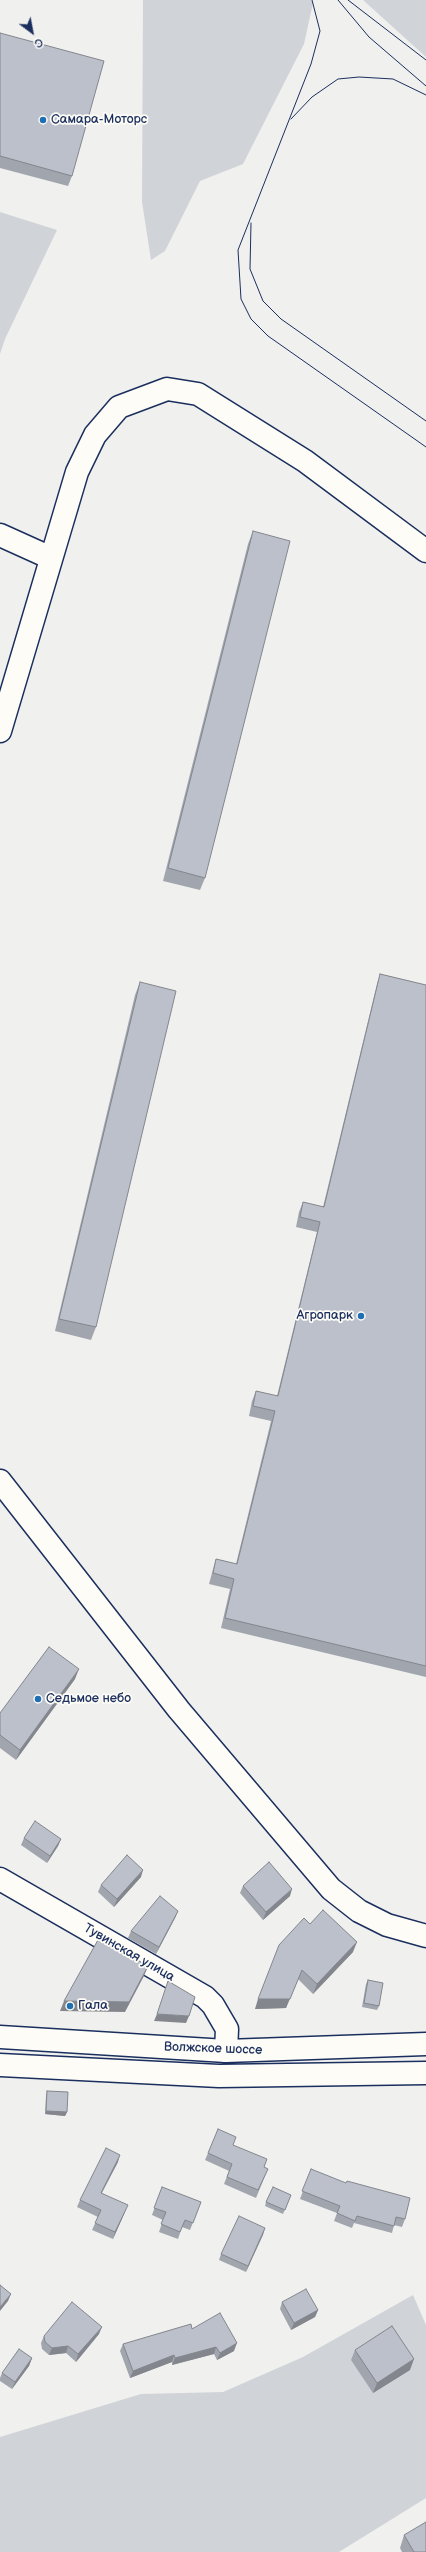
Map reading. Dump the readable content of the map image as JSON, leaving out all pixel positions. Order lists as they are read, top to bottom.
{
  "streets": {
    "street": ["Тувинская улица", "Волжское шоссе"]
  },
  "crossings": [
    ["Тувинская улица", "Волжское шоссе"]
  ],
  "places": [
    "Самара-Моторс",
    "Агропарк",
    "Седьмое небо",
    "Гала"
  ],
  "north": "bottom right"
}
